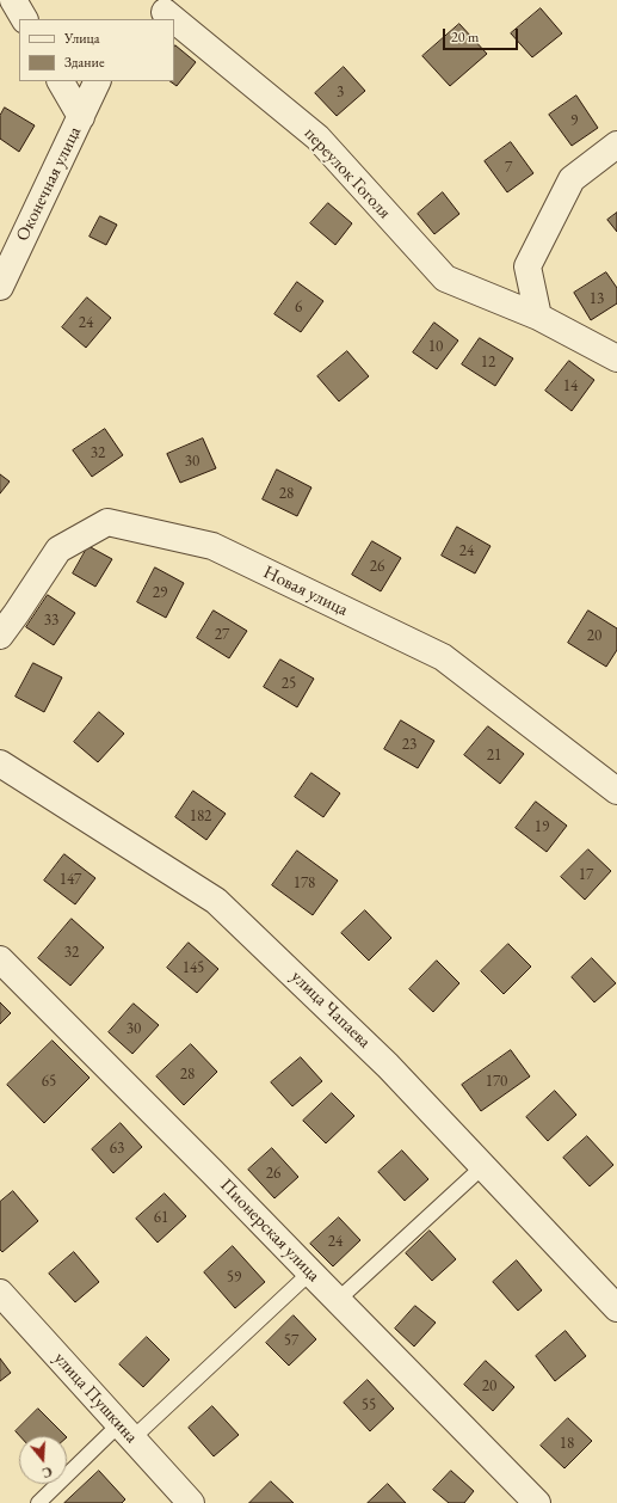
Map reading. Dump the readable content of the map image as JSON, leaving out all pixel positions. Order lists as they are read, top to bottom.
{
  "streets": {
    "street": [
      "переулок Гоголя",
      "Оконечная улица",
      "Новая улица",
      "улица Чапаева",
      "Пионерская улица",
      "улица Пушкина"
    ]
  },
  "house_numbers": [
    "3",
    "9",
    "7",
    "13",
    "6",
    "24",
    "10",
    "12",
    "14",
    "32",
    "30",
    "28",
    "24",
    "26",
    "29",
    "33",
    "27",
    "20",
    "25",
    "23",
    "21",
    "182",
    "19",
    "17",
    "147",
    "178",
    "32",
    "145",
    "30",
    "28",
    "65",
    "170",
    "63",
    "26",
    "61",
    "24",
    "59",
    "57",
    "20",
    "55",
    "18"
  ],
  "legend": ["Улица", "Здание"],
  "scale_bar": "20 m",
  "north": "bottom"
}
